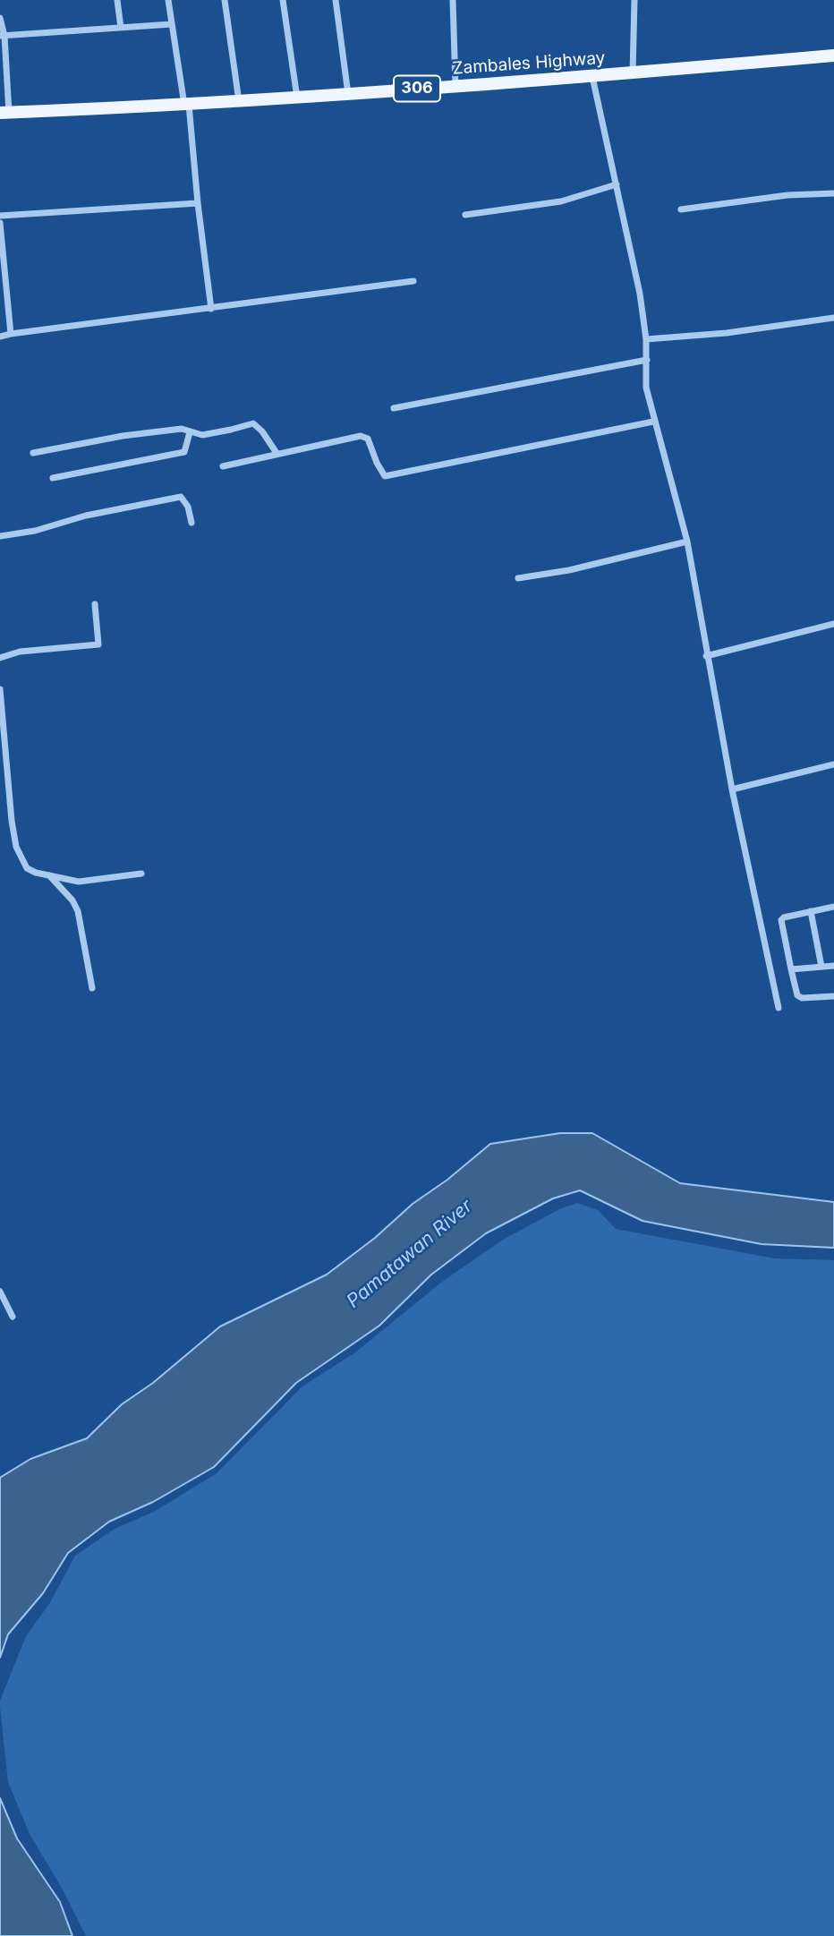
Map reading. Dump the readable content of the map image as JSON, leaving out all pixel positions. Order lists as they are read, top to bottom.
{
  "streets": {
    "main road": ["Zambales Highway", "306"]
  },
  "water": ["Pamatawan River"]
}
